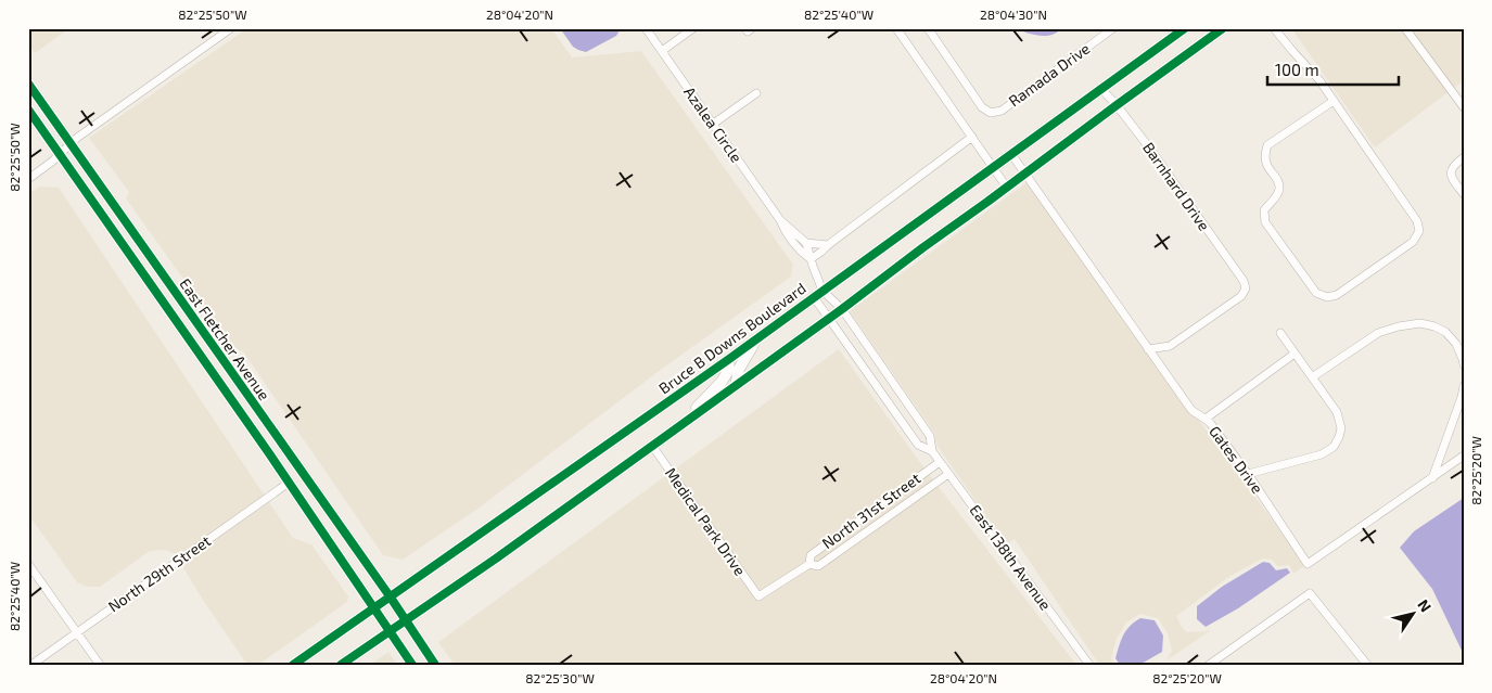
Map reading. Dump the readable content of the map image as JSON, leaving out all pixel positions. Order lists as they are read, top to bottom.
{
  "streets": {
    "main road": ["Bruce B Downs Boulevard", "East Fletcher Avenue"],
    "street": [
      "Ramada Drive",
      "Azalea Circle",
      "Barnhard Drive",
      "Gates Drive",
      "North 31st Street",
      "Medical Park Drive",
      "East 138th Avenue",
      "North 29th Street"
    ]
  },
  "crossings": [
    ["Azalea Circle", "Bruce B Downs Boulevard"],
    ["Azalea Circle", "East 138th Avenue"],
    ["Barnhard Drive", "Bruce B Downs Boulevard"],
    ["Barnhard Drive", "Gates Drive"],
    ["Bruce B Downs Boulevard", "East Fletcher Avenue"],
    ["Bruce B Downs Boulevard", "Gates Drive"],
    ["Bruce B Downs Boulevard", "East 138th Avenue"],
    ["East Fletcher Avenue", "North 29th Street"],
    ["North 31st Street", "Medical Park Drive"],
    ["North 31st Street", "East 138th Avenue"]
  ],
  "scale_bar": "100 m",
  "north": "top right",
  "coordinates": [
    "82°25'50\"W",
    "28°04'20\"N",
    "82°25'40\"W",
    "28°04'30\"N",
    "82°25'20\"W",
    "82°25'30\"W"
  ]
}
